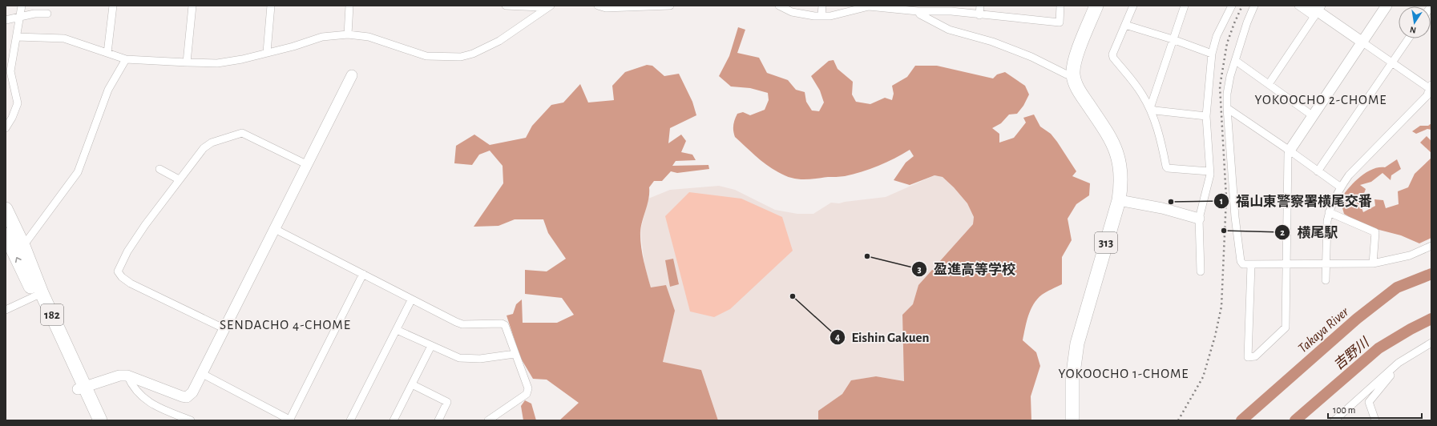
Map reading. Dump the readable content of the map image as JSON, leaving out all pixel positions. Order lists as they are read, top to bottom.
{
  "streets": {
    "highway": ["313", "182"]
  },
  "districts": ["YOKOOCHO 2-CHOME", "SENDACHO 4-CHOME", "YOKOOCHO 1-CHOME"],
  "water": ["Takaya River", "吉野川"],
  "places": [
    "福山東警察署横尾交番",
    "横尾駅",
    "盈進高等学校",
    "Eishin Gakuen"
  ],
  "scale_bar": "100 m",
  "north": "bottom"
}
